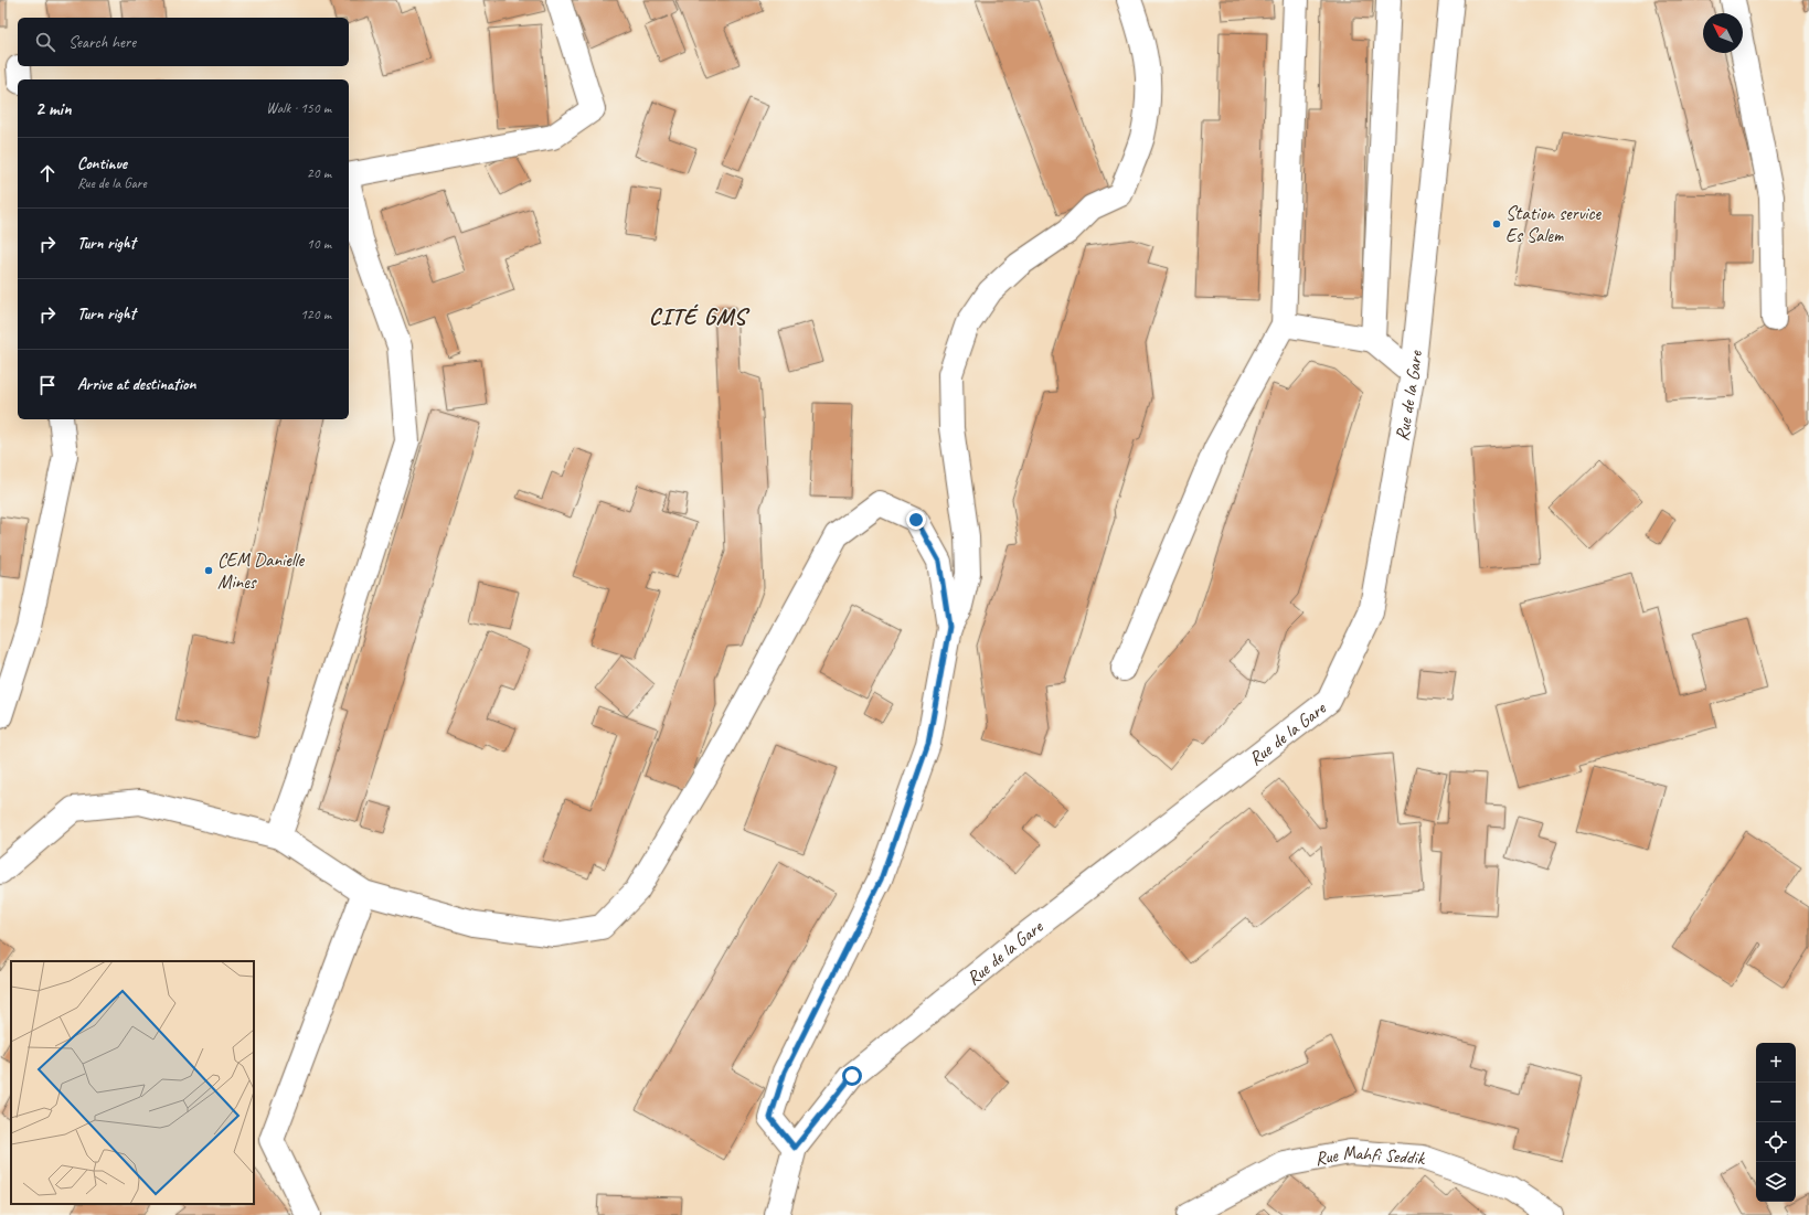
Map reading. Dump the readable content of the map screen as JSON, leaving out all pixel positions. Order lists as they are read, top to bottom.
{
  "streets": {
    "street": ["Rue de la Gare", "Rue Mahfi Seddik"]
  },
  "districts": ["CITÉ GMS"],
  "places": ["Station service Es Salem", "CEM Danielle Mines"],
  "north": "top left",
  "page": {
    "search": "Search here",
    "heading": ["2 min", "Walk · 150 m"],
    "list": [
      ["Continue", "Rue de la Gare", "20 m"],
      ["Turn right", "10 m"],
      ["Turn right", "120 m"],
      "Arrive at destination"
    ],
    "map_buttons": ["+", "−"]
  }
}
